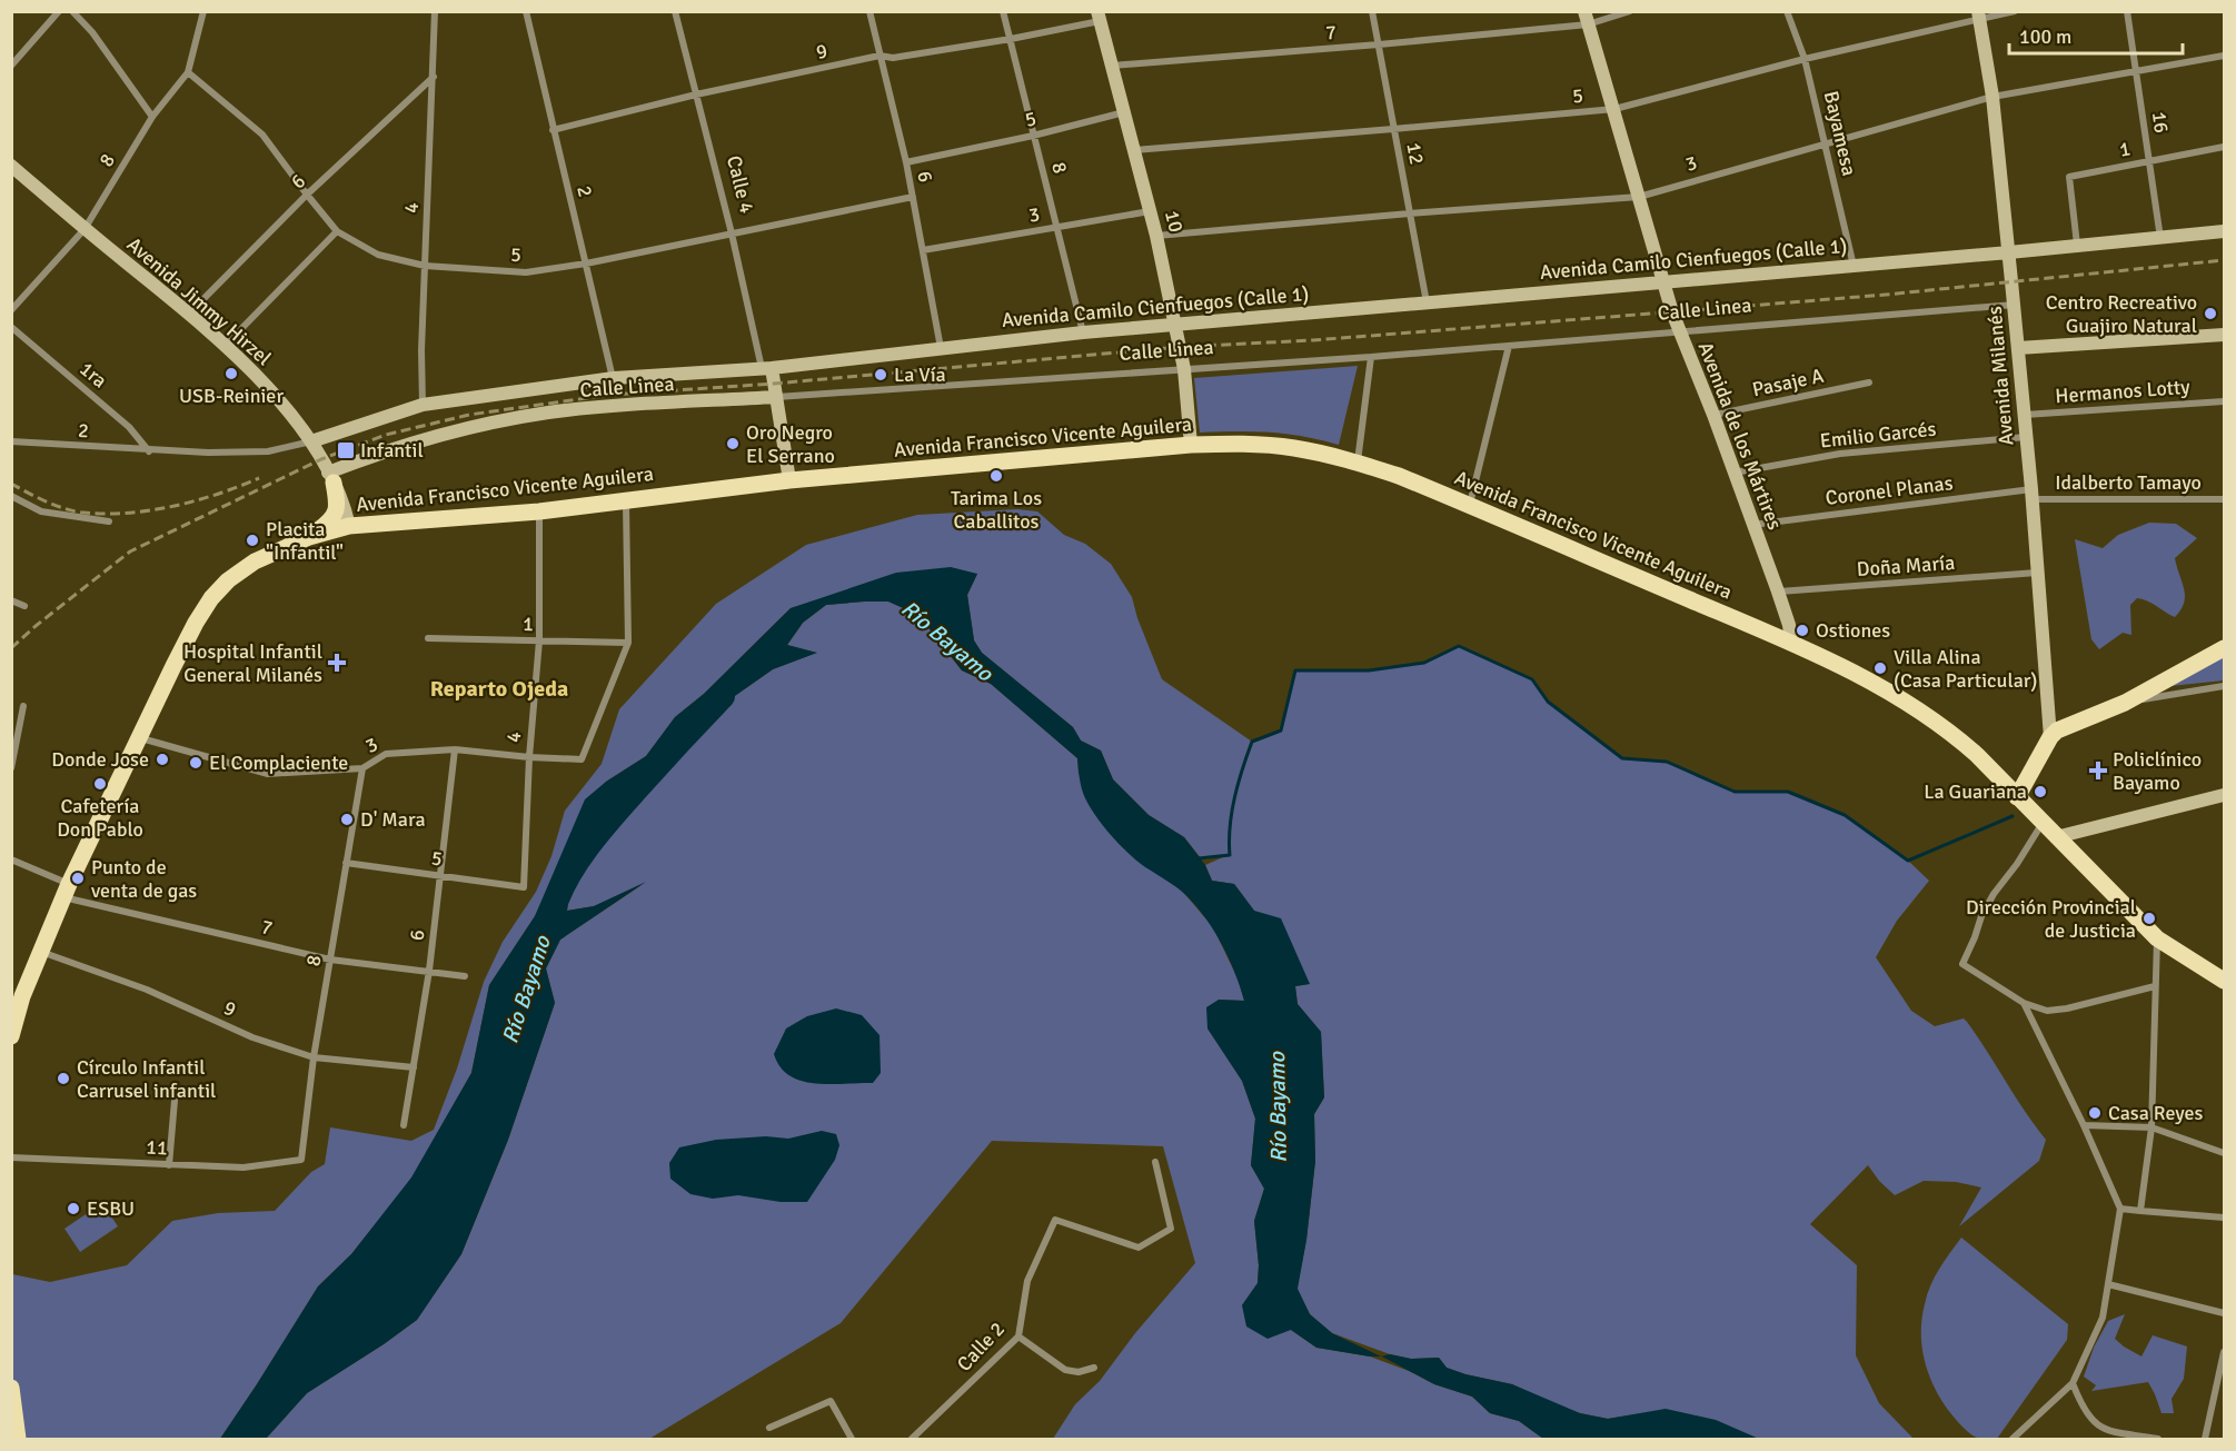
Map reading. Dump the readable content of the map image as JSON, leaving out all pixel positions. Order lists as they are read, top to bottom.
{
  "streets": {
    "main road": ["Avenida Francisco Vicente Aguilera"],
    "street": [
      "7",
      "9",
      "5",
      "16",
      "Bayamesa",
      "1",
      "12",
      "8",
      "3",
      "6",
      "Calle 4",
      "2",
      "4",
      "10",
      "Avenida Camilo Cienfuegos (Calle 1)",
      "Avenida Jimmy Hirzel",
      "Calle Linea",
      "1ra",
      "Avenida Milanés",
      "Pasaje A",
      "Hermanos Lotty",
      "Emilio Garcés",
      "Avenida de los Mártires",
      "Idalberto Tamayo",
      "Coronel Planas",
      "Doña María",
      "11",
      "Calle 2"
    ]
  },
  "crossings": [
    ["7", "12"],
    ["7", "8"],
    ["7", "6"],
    ["7", "10"],
    ["7", "Avenida de los Mártires"],
    ["7", "Avenida Francisco Vicente Aguilera"],
    ["9", "8"],
    ["9", "6"],
    ["9", "Calle 4"],
    ["9", "2"],
    ["9", "10"],
    ["9", "Avenida Francisco Vicente Aguilera"],
    ["5", "Bayamesa"],
    ["5", "12"],
    ["5", "8"],
    ["5", "6"],
    ["5", "Calle 4"],
    ["5", "2"],
    ["5", "4"],
    ["5", "10"],
    ["5", "Avenida Milanés"],
    ["5", "Avenida de los Mártires"],
    ["16", "1"],
    ["16", "3"],
    ["16", "Avenida Camilo Cienfuegos (Calle 1)"],
    ["Bayamesa", "3"],
    ["Bayamesa", "Avenida Camilo Cienfuegos (Calle 1)"],
    ["1", "3"],
    ["1", "4"],
    ["1", "Avenida Camilo Cienfuegos (Calle 1)"],
    ["12", "3"],
    ["12", "Avenida Camilo Cienfuegos (Calle 1)"],
    ["8", "3"],
    ["8", "Avenida Camilo Cienfuegos (Calle 1)"],
    ["8", "Avenida Jimmy Hirzel"],
    ["8", "11"],
    ["3", "6"],
    ["3", "4"],
    ["3", "10"],
    ["3", "Avenida Milanés"],
    ["3", "Avenida de los Mártires"],
    ["3", "Avenida Francisco Vicente Aguilera"],
    ["6", "4"],
    ["6", "Avenida Camilo Cienfuegos (Calle 1)"],
    ["6", "Avenida Jimmy Hirzel"],
    ["Calle 4", "Avenida Camilo Cienfuegos (Calle 1)"],
    ["Calle 4", "Calle Linea"],
    ["Calle 4", "Avenida Francisco Vicente Aguilera"],
    ["2", "Avenida Camilo Cienfuegos (Calle 1)"],
    ["2", "Avenida Jimmy Hirzel"],
    ["2", "1ra"],
    ["4", "Avenida Camilo Cienfuegos (Calle 1)"],
    ["4", "Avenida Francisco Vicente Aguilera"],
    ["10", "Avenida Camilo Cienfuegos (Calle 1)"],
    ["10", "Calle Linea"],
    ["10", "Avenida Francisco Vicente Aguilera"],
    ["Avenida Camilo Cienfuegos (Calle 1)", "Avenida Jimmy Hirzel"],
    ["Avenida Camilo Cienfuegos (Calle 1)", "Avenida Milanés"],
    ["Avenida Camilo Cienfuegos (Calle 1)", "Avenida de los Mártires"],
    ["Avenida Jimmy Hirzel", "Calle Linea"],
    ["Avenida Jimmy Hirzel", "Avenida Francisco Vicente Aguilera"],
    ["Calle Linea", "Avenida Milanés"],
    ["Calle Linea", "Avenida de los Mártires"],
    ["Avenida Milanés", "Hermanos Lotty"],
    ["Avenida Milanés", "Emilio Garcés"],
    ["Avenida Milanés", "Idalberto Tamayo"],
    ["Avenida Milanés", "Coronel Planas"],
    ["Avenida Milanés", "Doña María"],
    ["Pasaje A", "Avenida de los Mártires"],
    ["Emilio Garcés", "Avenida de los Mártires"],
    ["Avenida de los Mártires", "Avenida Francisco Vicente Aguilera"],
    ["Avenida de los Mártires", "Coronel Planas"],
    ["Avenida de los Mártires", "Doña María"],
    ["Idalberto Tamayo", "Coronel Planas"]
  ],
  "districts": ["Reparto Ojeda"],
  "water": ["Río Bayamo"],
  "places": {
    "other": [
      "Centro Recreativo Guajiro Natural",
      "USB-Reinier",
      "La Vía",
      "Oro Negro El Serrano",
      "Tarima Los Caballitos",
      "Placita \"Infantil\"",
      "Ostiones",
      "Villa Alina (Casa Particular)",
      "Donde Jose",
      "El Complaciente",
      "Cafetería Don Pablo",
      "La Guariana",
      "D' Mara",
      "Punto de venta de gas",
      "Dirección Provincial de Justicia",
      "Círculo Infantil Carrusel infantil",
      "Casa Reyes",
      "ESBU"
    ],
    "transit": ["Infantil"],
    "health": ["Hospital Infantil General Milanés", "Policlínico Bayamo"]
  },
  "scale_bar": "100 m"
}
